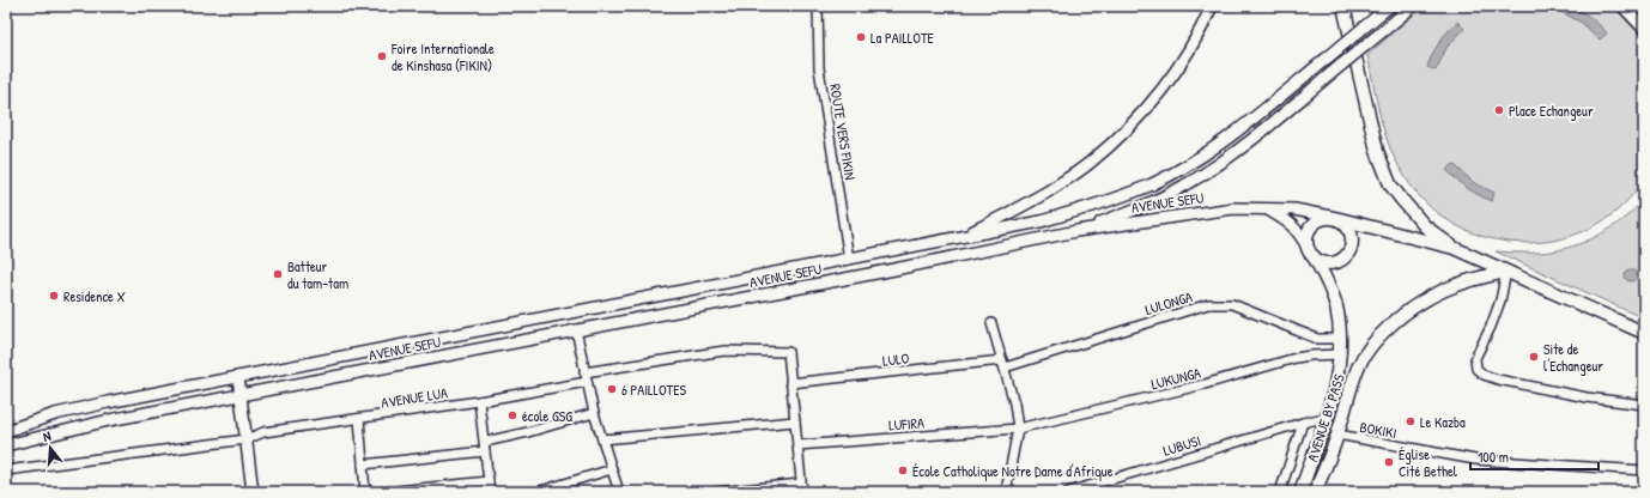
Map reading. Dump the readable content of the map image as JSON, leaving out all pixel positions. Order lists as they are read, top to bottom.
{
  "streets": {
    "highway": ["AVENUE BY PASS"],
    "main road": ["AVENUE SEFU"],
    "street": [
      "ROUTE VERS FIKIN",
      "LULONGA",
      "LULO",
      "LUKUNGA",
      "AVENUE LUA",
      "LUFIRA",
      "BOKIKI",
      "LUBUSI"
    ]
  },
  "crossings": [
    ["ROUTE VERS FIKIN", "AVENUE SEFU"],
    ["AVENUE SEFU", "AVENUE BY PASS"],
    ["LULONGA", "LULO"],
    ["LULONGA", "AVENUE BY PASS"],
    ["LUKUNGA", "AVENUE BY PASS"],
    ["LUKUNGA", "LUFIRA"],
    ["AVENUE BY PASS", "BOKIKI"],
    ["AVENUE BY PASS", "LUBUSI"]
  ],
  "places": [
    "La PAILLOTE",
    "Foire Internationale de Kinshasa (FIKIN)",
    "Place Echangeur",
    "Batteur du tam-tam",
    "Residence X",
    "Site de l'Echangeur",
    "6 PAILLOTES",
    "école GSG",
    "Le Kazba",
    "Église Cité Bethel",
    "École Catholique Notre Dame d'Afrique"
  ],
  "scale_bar": "100 m",
  "north": "top"
}
